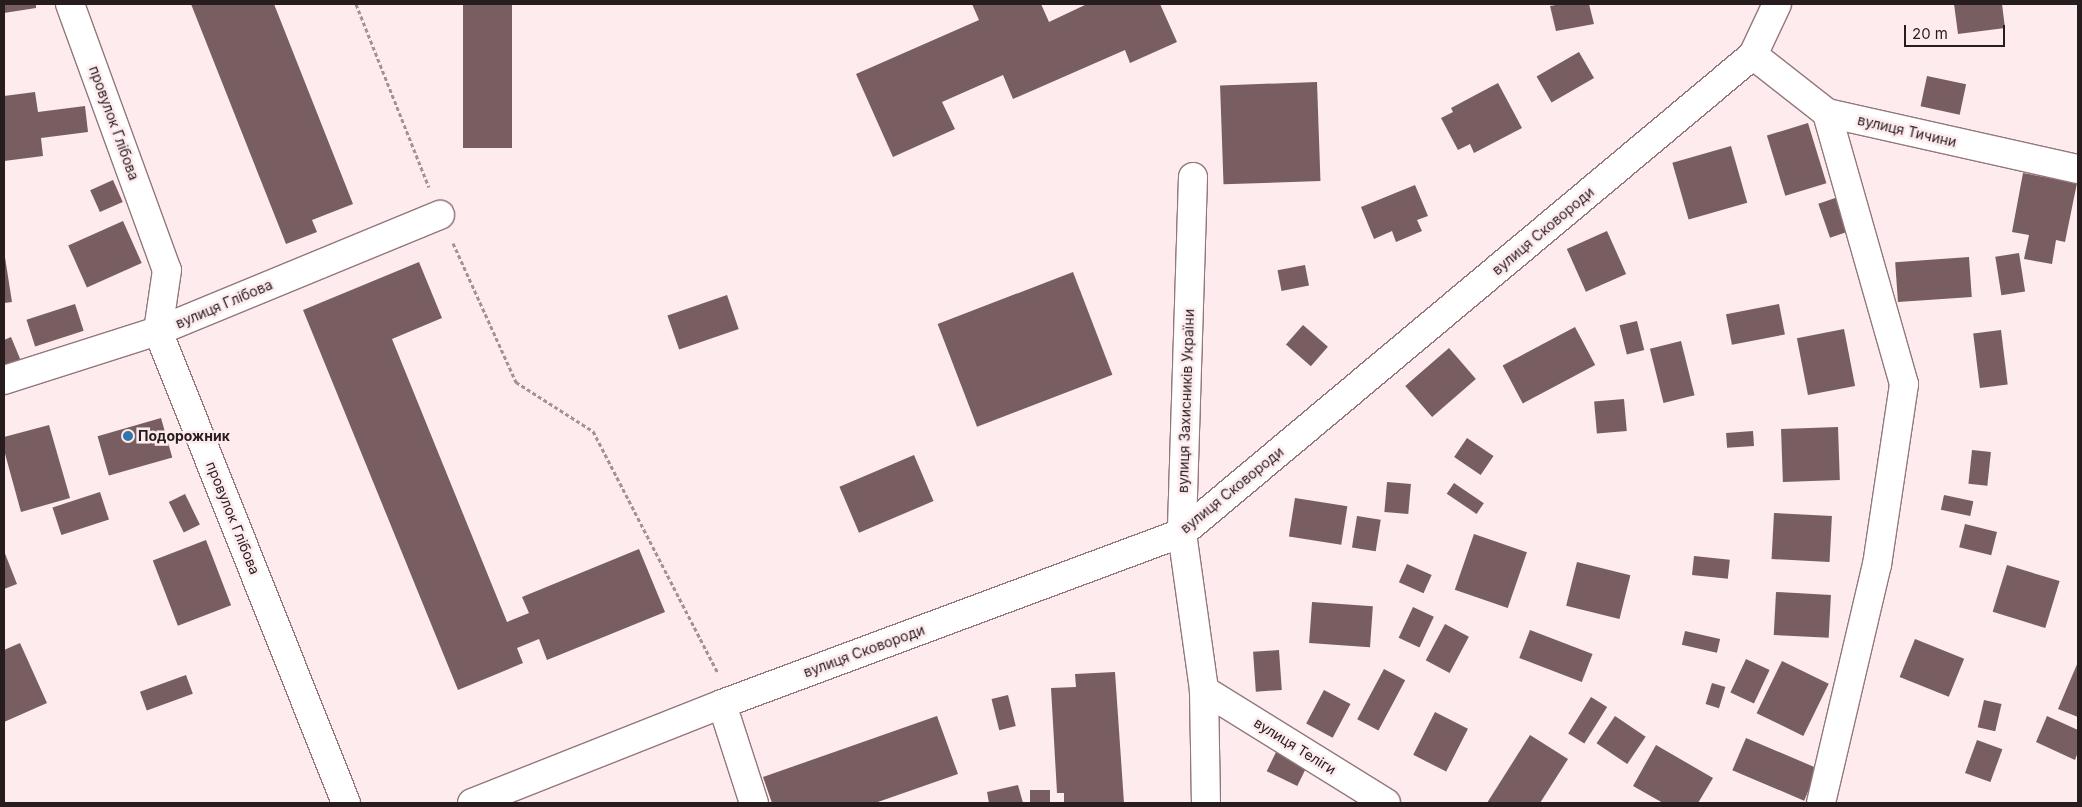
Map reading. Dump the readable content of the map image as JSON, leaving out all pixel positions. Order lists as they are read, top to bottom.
{
  "streets": {
    "street": [
      "провулок Глібова",
      "вулиця Тичини",
      "вулиця Сковороди",
      "вулиця Глібова",
      "вулиця Захисників України",
      "вулиця Теліги"
    ]
  },
  "crossings": [
    ["провулок Глібова", "вулиця Глібова"],
    ["вулиця Тичини", "вулиця Сковороди"],
    ["вулиця Сковороди", "вулиця Захисників України"],
    ["вулиця Захисників України", "вулиця Теліги"]
  ],
  "places": ["Подорожник"],
  "scale_bar": "20 m"
}
